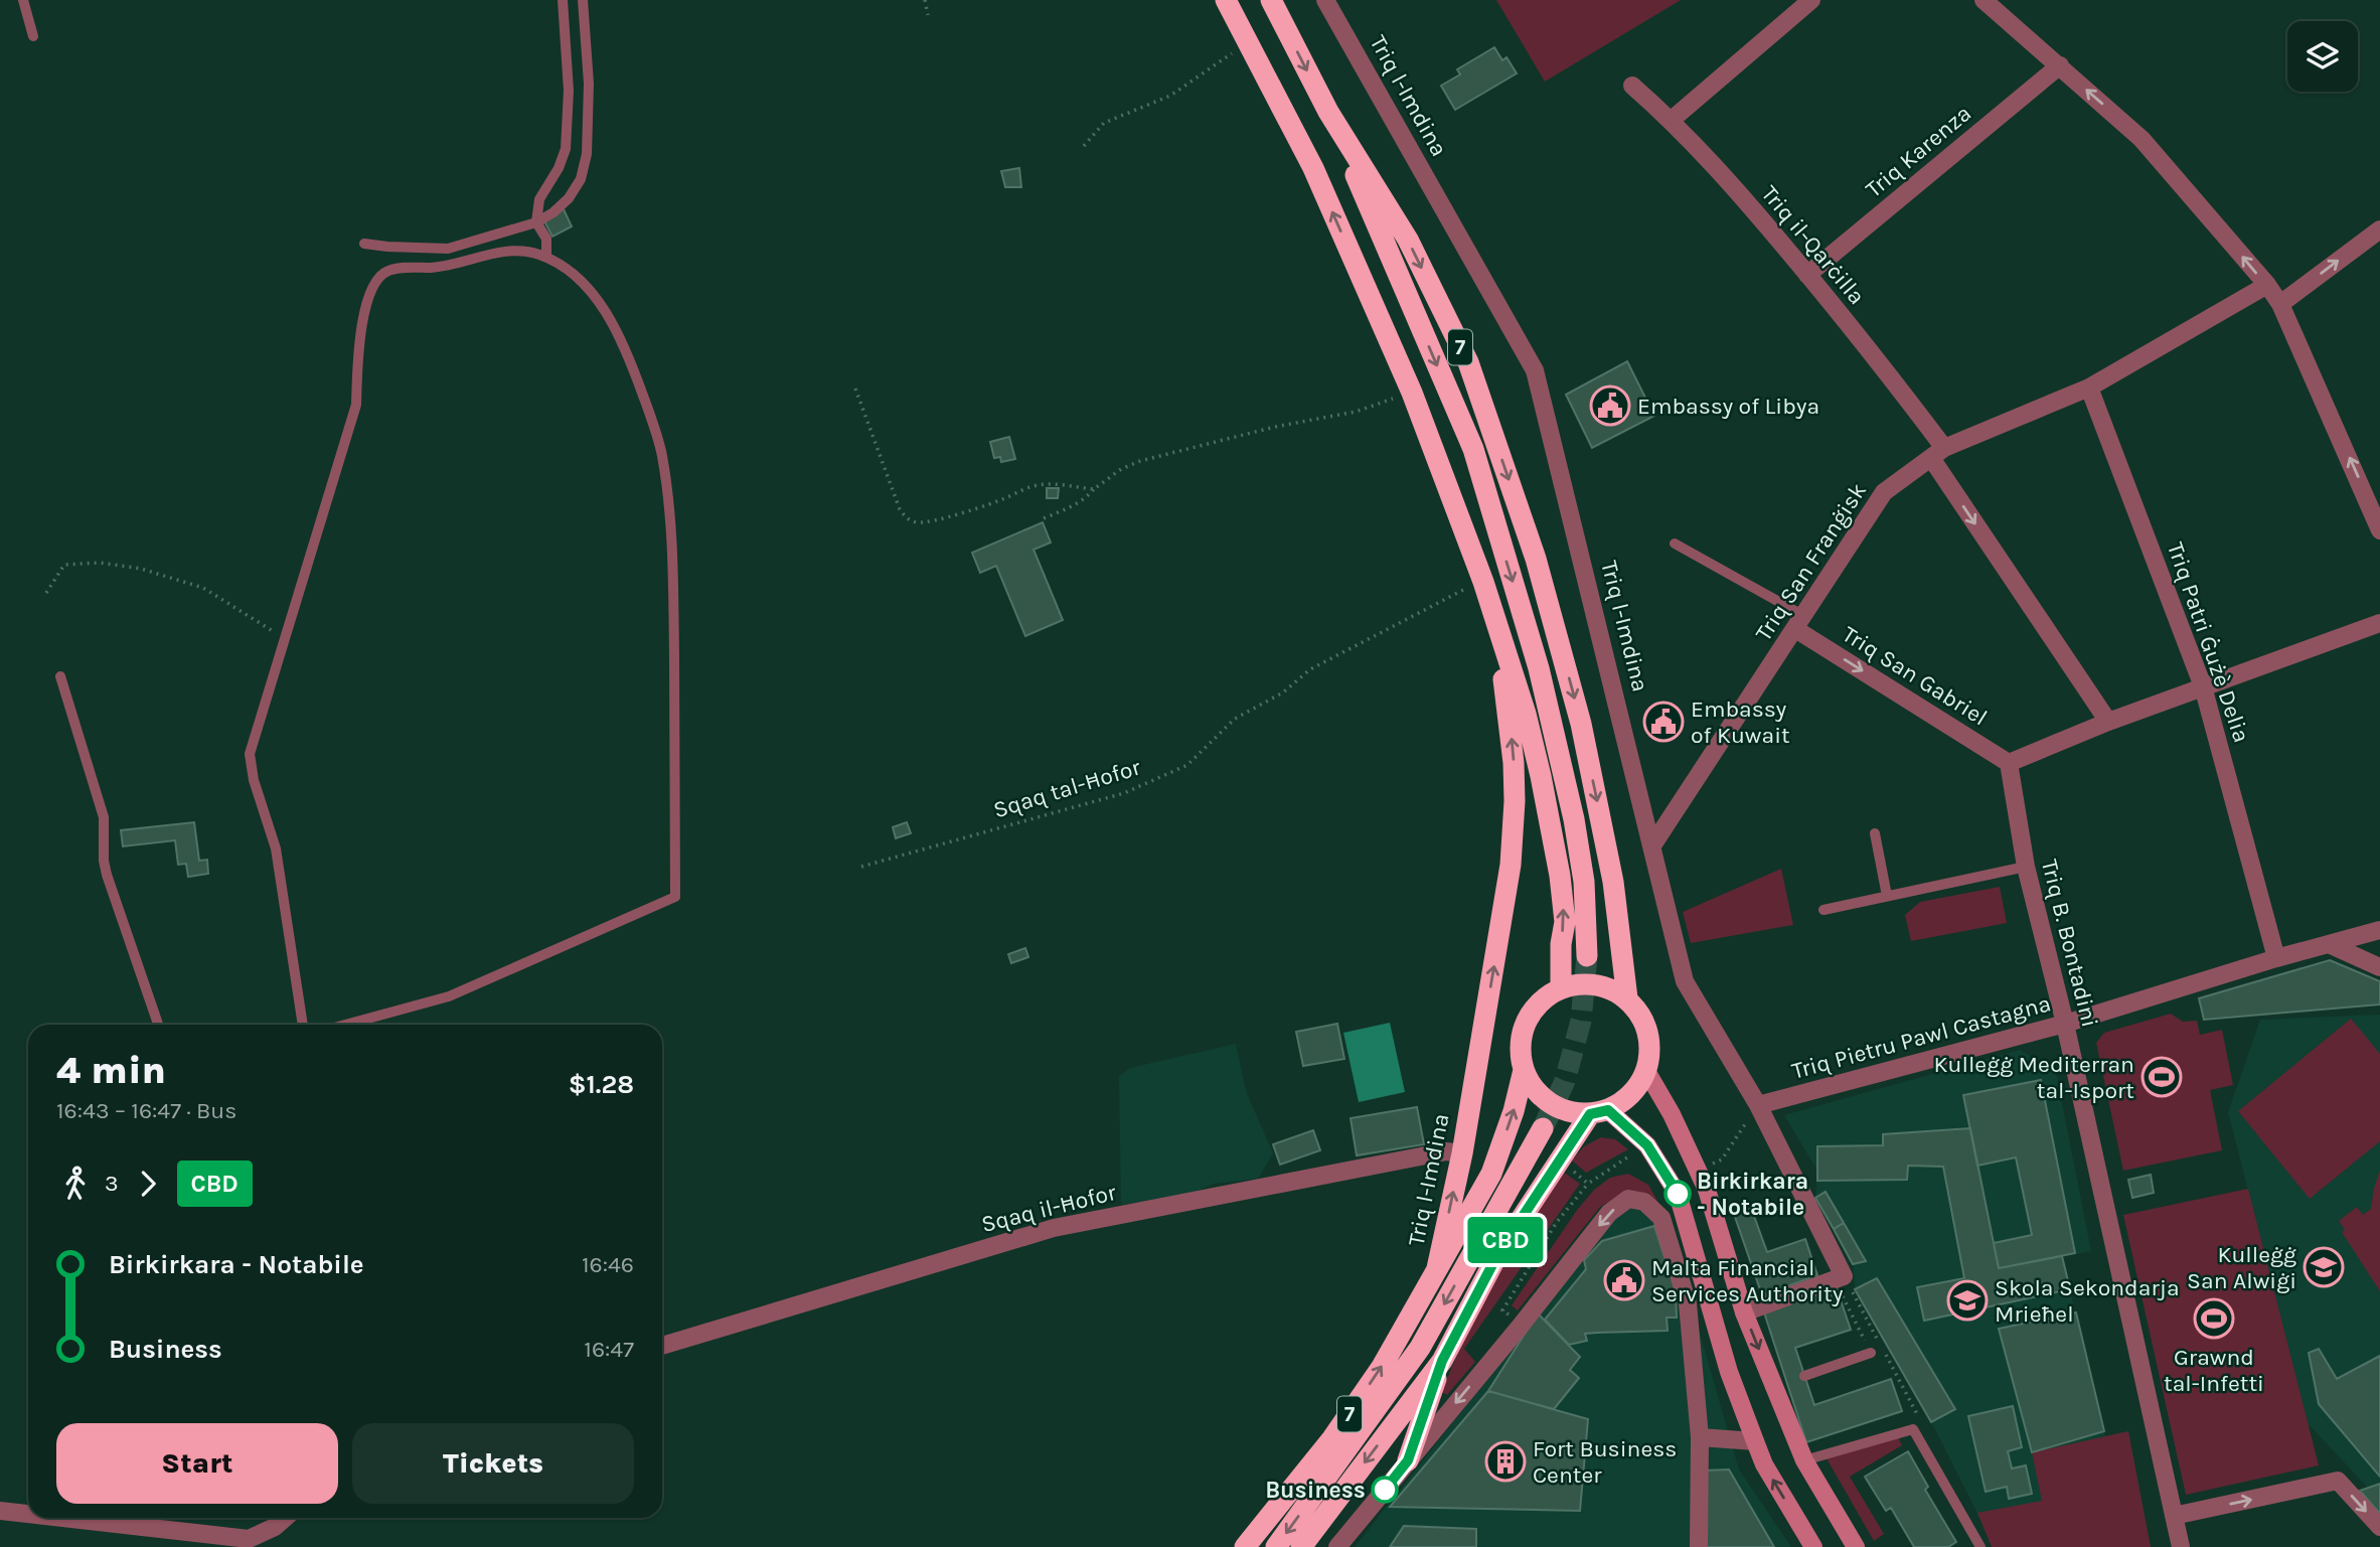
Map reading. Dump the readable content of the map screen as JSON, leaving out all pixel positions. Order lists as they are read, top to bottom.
{
  "streets": {
    "highway": ["Triq l-Imdina", "7"],
    "street": [
      "Triq Karenza",
      "Triq il-Qarċilla",
      "Triq San Franġisk",
      "Triq Patri Ġużè Delia",
      "Triq San Gabriel",
      "Triq B. Bontadini",
      "Triq Pietru Pawl Castagna",
      "Sqaq il-Ħofor"
    ],
    "path": ["Sqaq tal-Ħofor"]
  },
  "crossings": [
    ["Triq l-Imdina", "7"],
    ["Triq l-Imdina", "Triq San Franġisk"],
    ["Triq l-Imdina", "Sqaq tal-Ħofor"],
    ["Triq l-Imdina", "Triq Pietru Pawl Castagna"],
    ["Triq l-Imdina", "Sqaq il-Ħofor"],
    ["Triq Karenza", "Triq il-Qarċilla"],
    ["Triq il-Qarċilla", "Triq San Franġisk"],
    ["Triq San Franġisk", "Triq Patri Ġużè Delia"],
    ["Triq San Franġisk", "Triq San Gabriel"],
    ["Triq Patri Ġużè Delia", "Triq Pietru Pawl Castagna"],
    ["Triq San Gabriel", "Triq B. Bontadini"],
    ["Triq B. Bontadini", "Triq Pietru Pawl Castagna"]
  ],
  "one_way": ["Triq il-Qarċilla", "Triq San Gabriel"],
  "places": {
    "public building": ["Embassy of Libya", "Embassy of Kuwait", "Malta Financial Services Authority"],
    "sports": ["Kulleġġ Mediterran tal-Isport", "Grawnd tal-Infetti"],
    "other": ["Birkirkara - Notabile", "Business"],
    "school or university": ["Kulleġġ San Alwiġi", "Skola Sekondarja Mrieħel"],
    "building": ["Fort Business Center"]
  },
  "lines": ["bus line CBD"],
  "page": {
    "on_map": "CBD",
    "heading": ["4 min", "16:43 – 16:47 · Bus", "$1.28"],
    "legs": ["3", "CBD"],
    "list": [
      {
        "name": "Birkirkara - Notabile",
        "value": "16:46"
      },
      {
        "name": "Business",
        "value": "16:47"
      }
    ],
    "buttons": ["Start", "Tickets"]
  }
}
